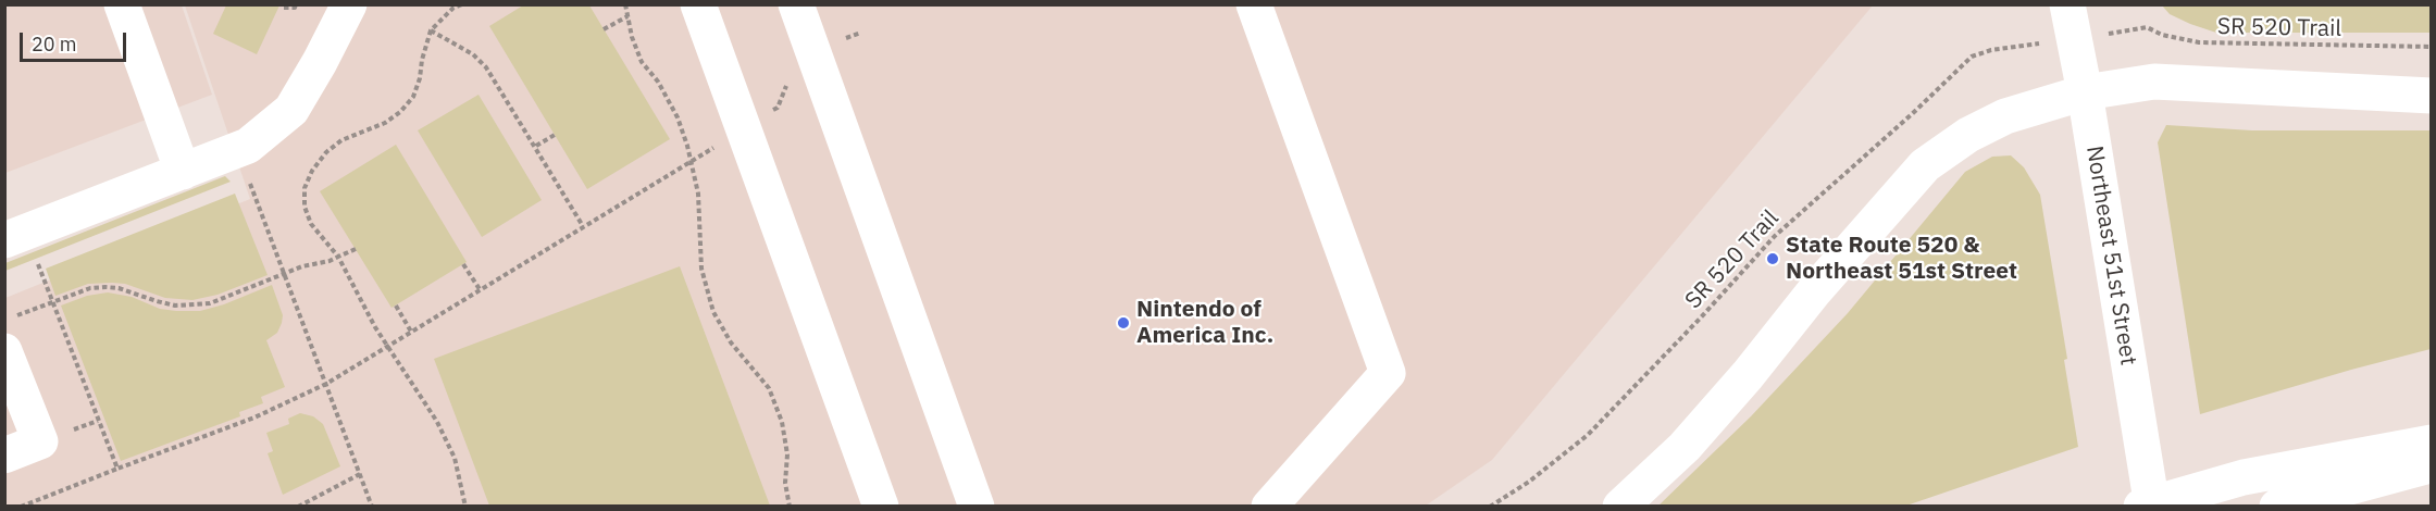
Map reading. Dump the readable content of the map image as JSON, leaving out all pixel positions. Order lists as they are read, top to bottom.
{
  "streets": {
    "main road": ["Northeast 51st Street"],
    "path": ["SR 520 Trail"]
  },
  "places": ["State Route 520 & Northeast 51st Street", "Nintendo of America Inc."],
  "scale_bar": "20 m"
}
